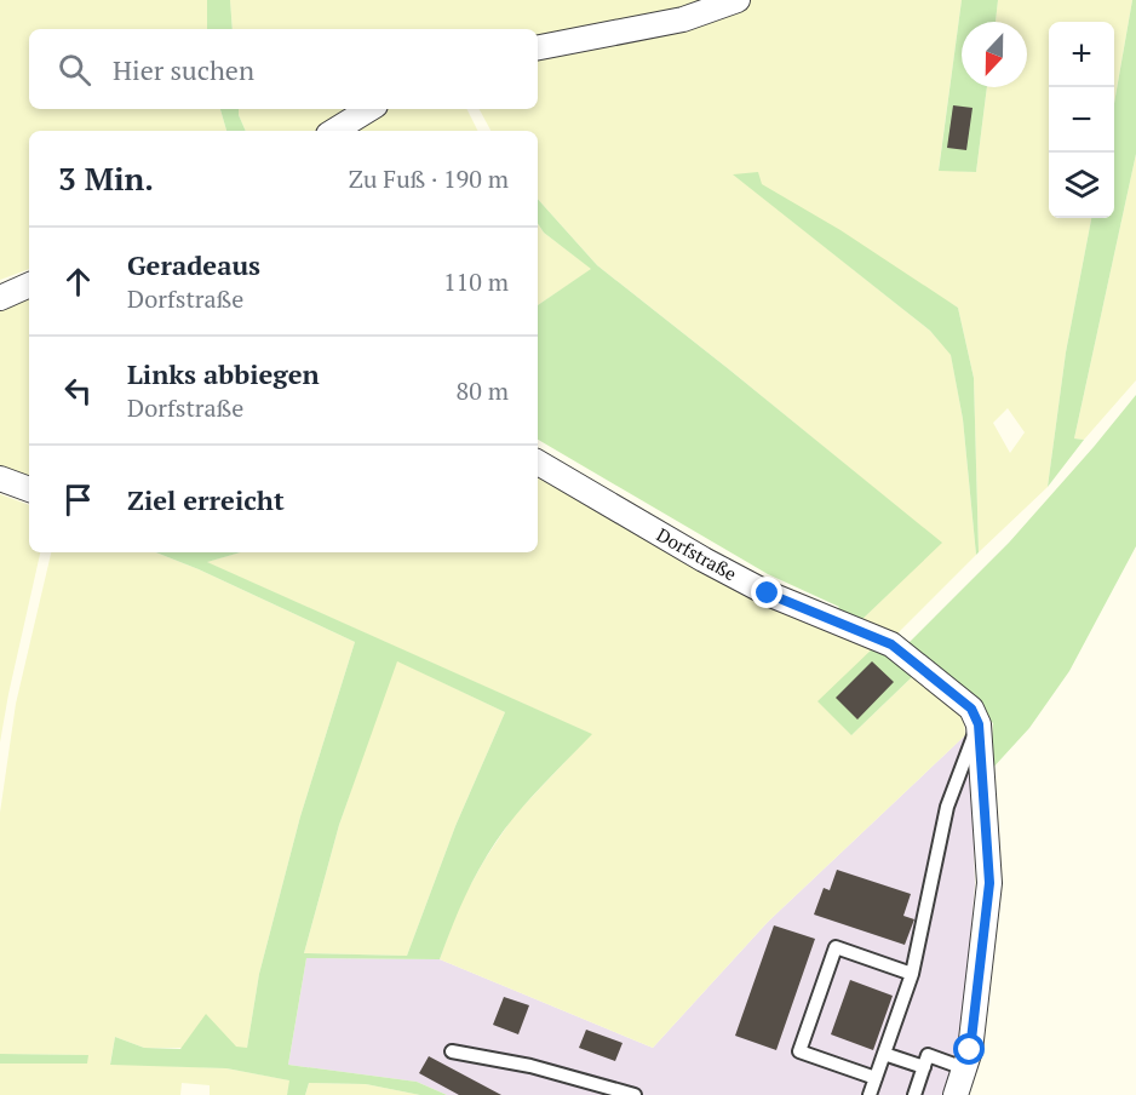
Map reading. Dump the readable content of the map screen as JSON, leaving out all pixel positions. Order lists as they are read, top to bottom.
{
  "streets": {
    "street": ["Dorfstraße"]
  },
  "north": "bottom",
  "page": {
    "map_buttons": ["+", "−"],
    "search": "Hier suchen",
    "heading": ["3 Min.", "Zu Fuß · 190 m"],
    "list": [
      ["Geradeaus", "Dorfstraße", "110 m"],
      ["Links abbiegen", "Dorfstraße", "80 m"],
      "Ziel erreicht"
    ]
  }
}
